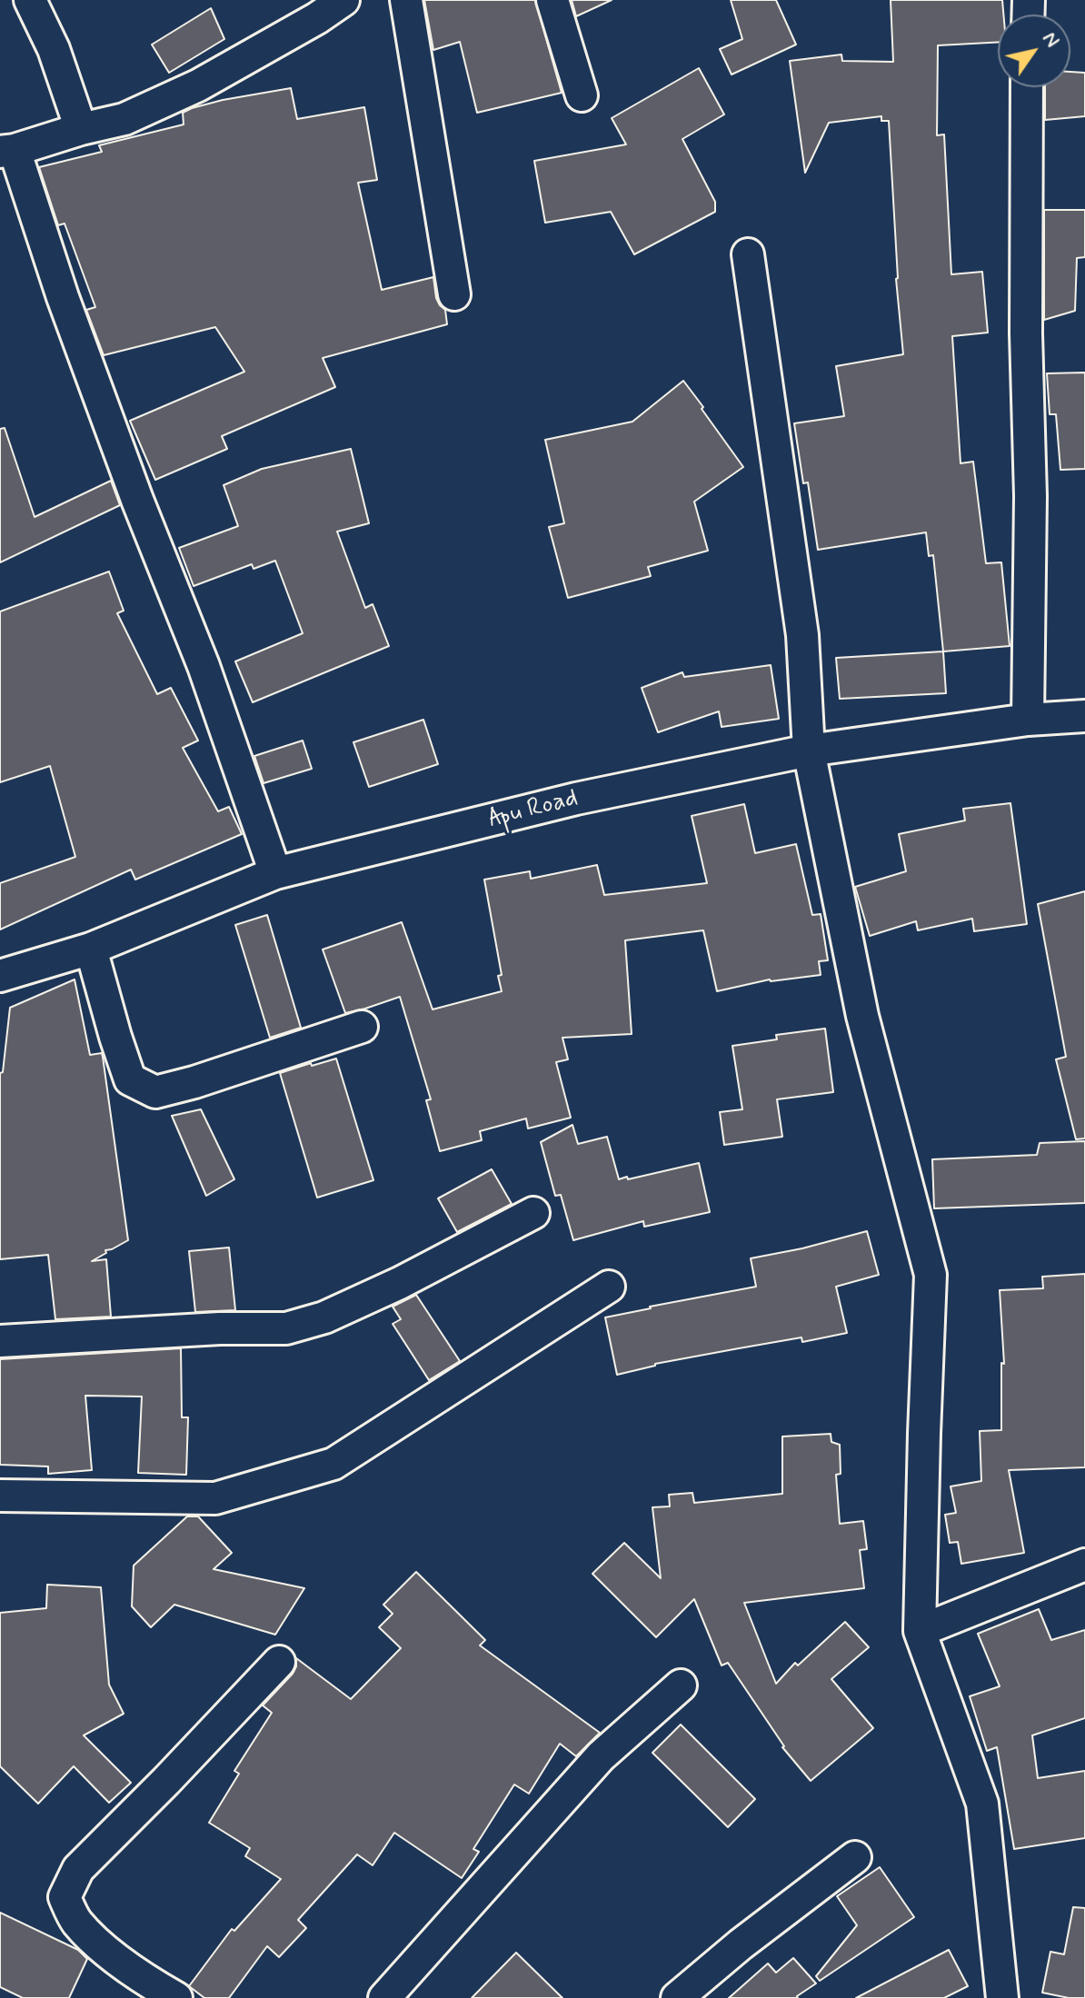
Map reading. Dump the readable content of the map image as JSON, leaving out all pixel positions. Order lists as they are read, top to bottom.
{
  "streets": {
    "street": ["Apu Road"]
  },
  "north": "top right"
}
